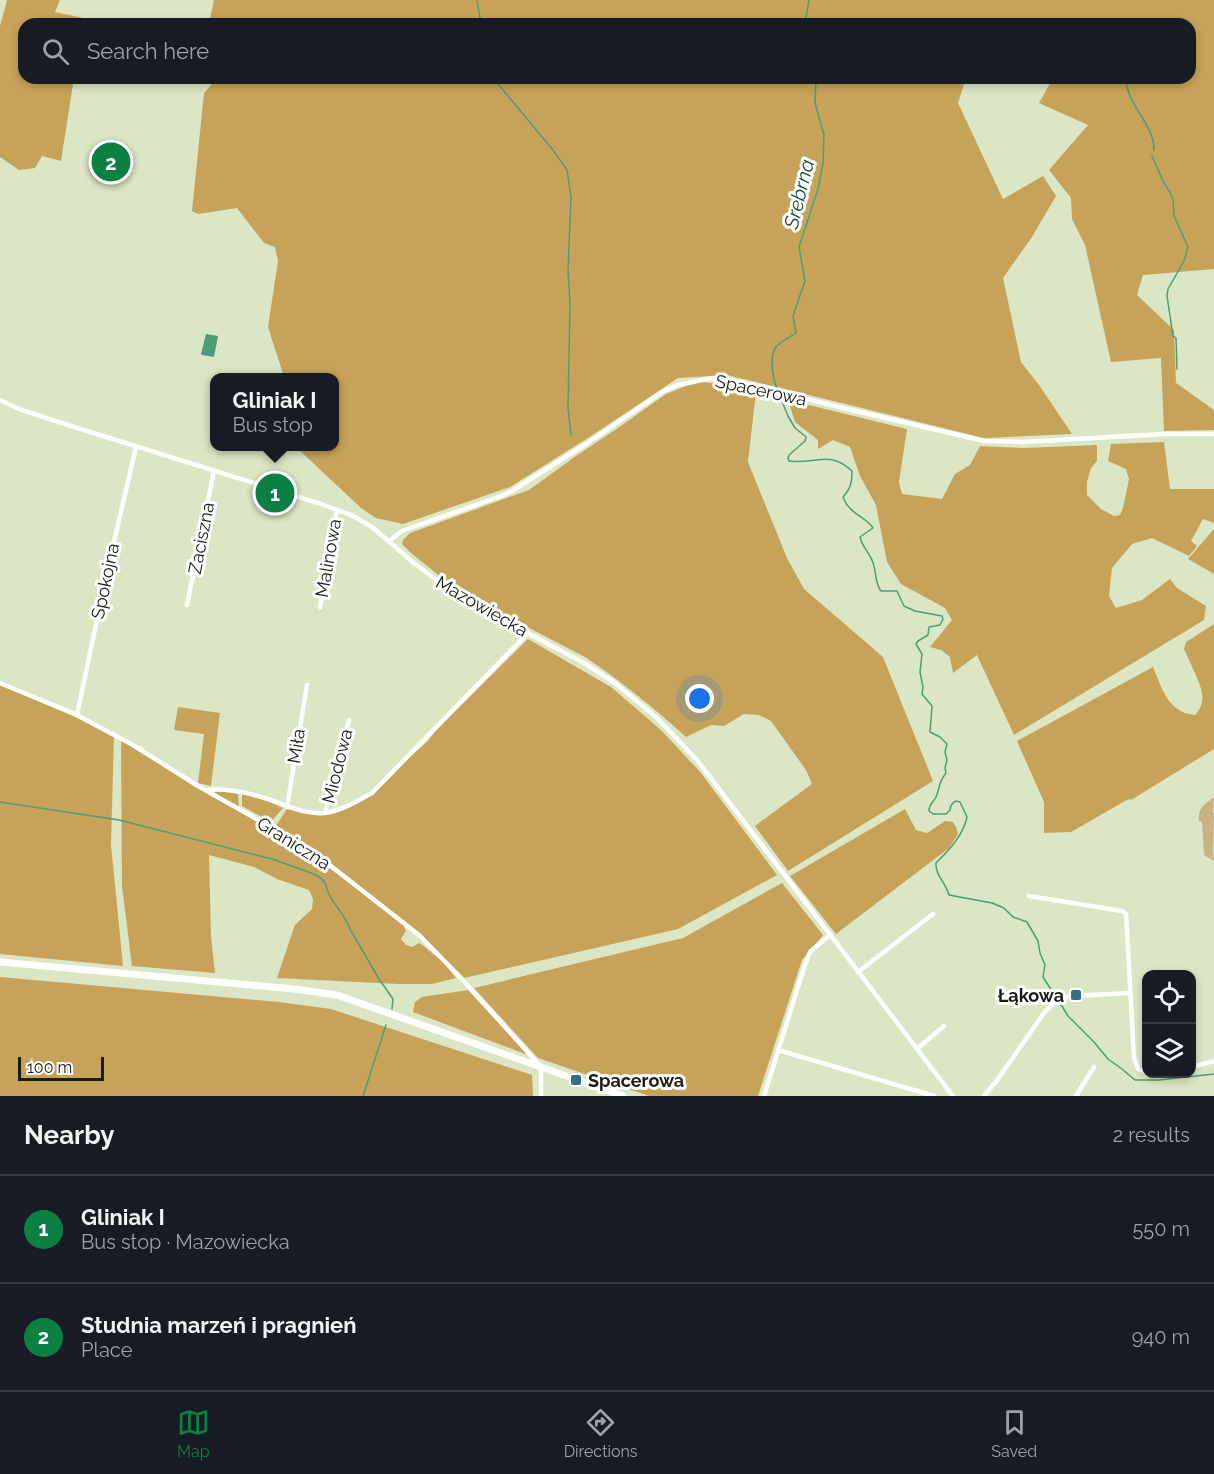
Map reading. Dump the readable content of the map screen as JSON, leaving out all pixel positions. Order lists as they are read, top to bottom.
{
  "streets": {
    "street": [
      "Spacerowa",
      "Zaciszna",
      "Malinowa",
      "Spokojna",
      "Mazowiecka",
      "Miła",
      "Miodowa",
      "Graniczna"
    ]
  },
  "crossings": [
    ["Spacerowa", "Mazowiecka"],
    ["Zaciszna", "Mazowiecka"],
    ["Malinowa", "Mazowiecka"],
    ["Spokojna", "Mazowiecka"],
    ["Spokojna", "Graniczna"]
  ],
  "water": ["Srebrna"],
  "places": {
    "transit": ["Łąkowa", "Spacerowa"]
  },
  "scale_bar": "100 m",
  "page": {
    "search": "Search here",
    "pins": ["2", "1"],
    "popup": ["Gliniak I", "Bus stop"],
    "scale": "100 m",
    "heading": ["Nearby", "2 results"],
    "list": [
      {
        "mark": "1",
        "name": "Gliniak I",
        "note": "Bus stop · Mazowiecka",
        "value": "550 m"
      },
      {
        "mark": "2",
        "name": "Studnia marzeń i pragnień",
        "note": "Place",
        "value": "940 m"
      }
    ],
    "nav": ["Map", "Directions", "Saved"]
  }
}
